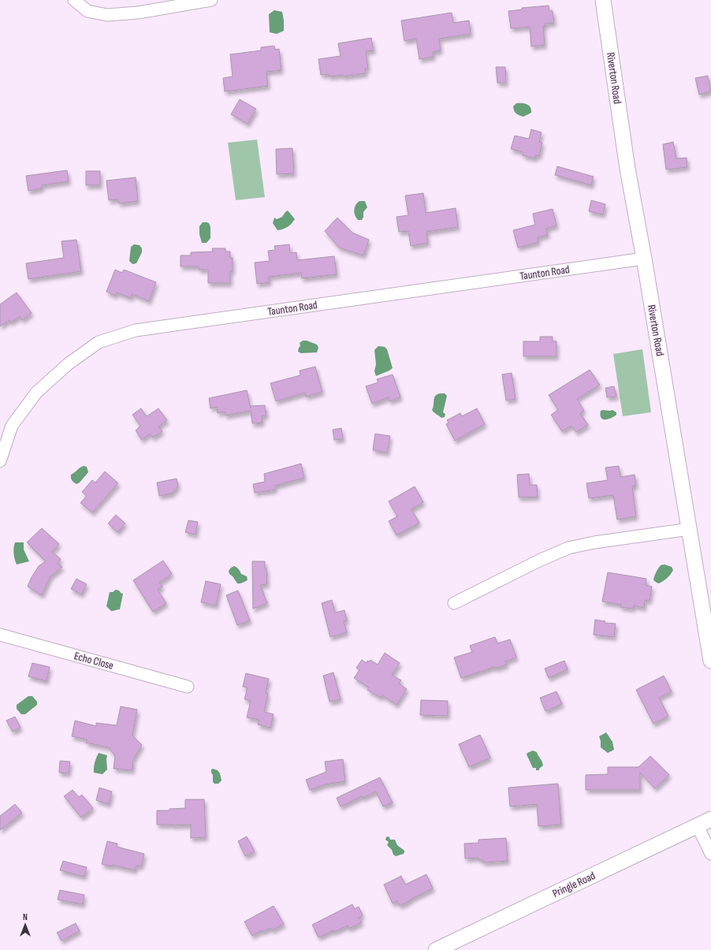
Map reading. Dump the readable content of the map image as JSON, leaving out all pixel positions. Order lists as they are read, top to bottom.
{
  "streets": {
    "street": [
      "Riverton Road",
      "Taunton Road",
      "Echo Close",
      "Pringle Road"
    ]
  },
  "crossings": [
    ["Riverton Road", "Taunton Road"]
  ],
  "north": "top"
}
